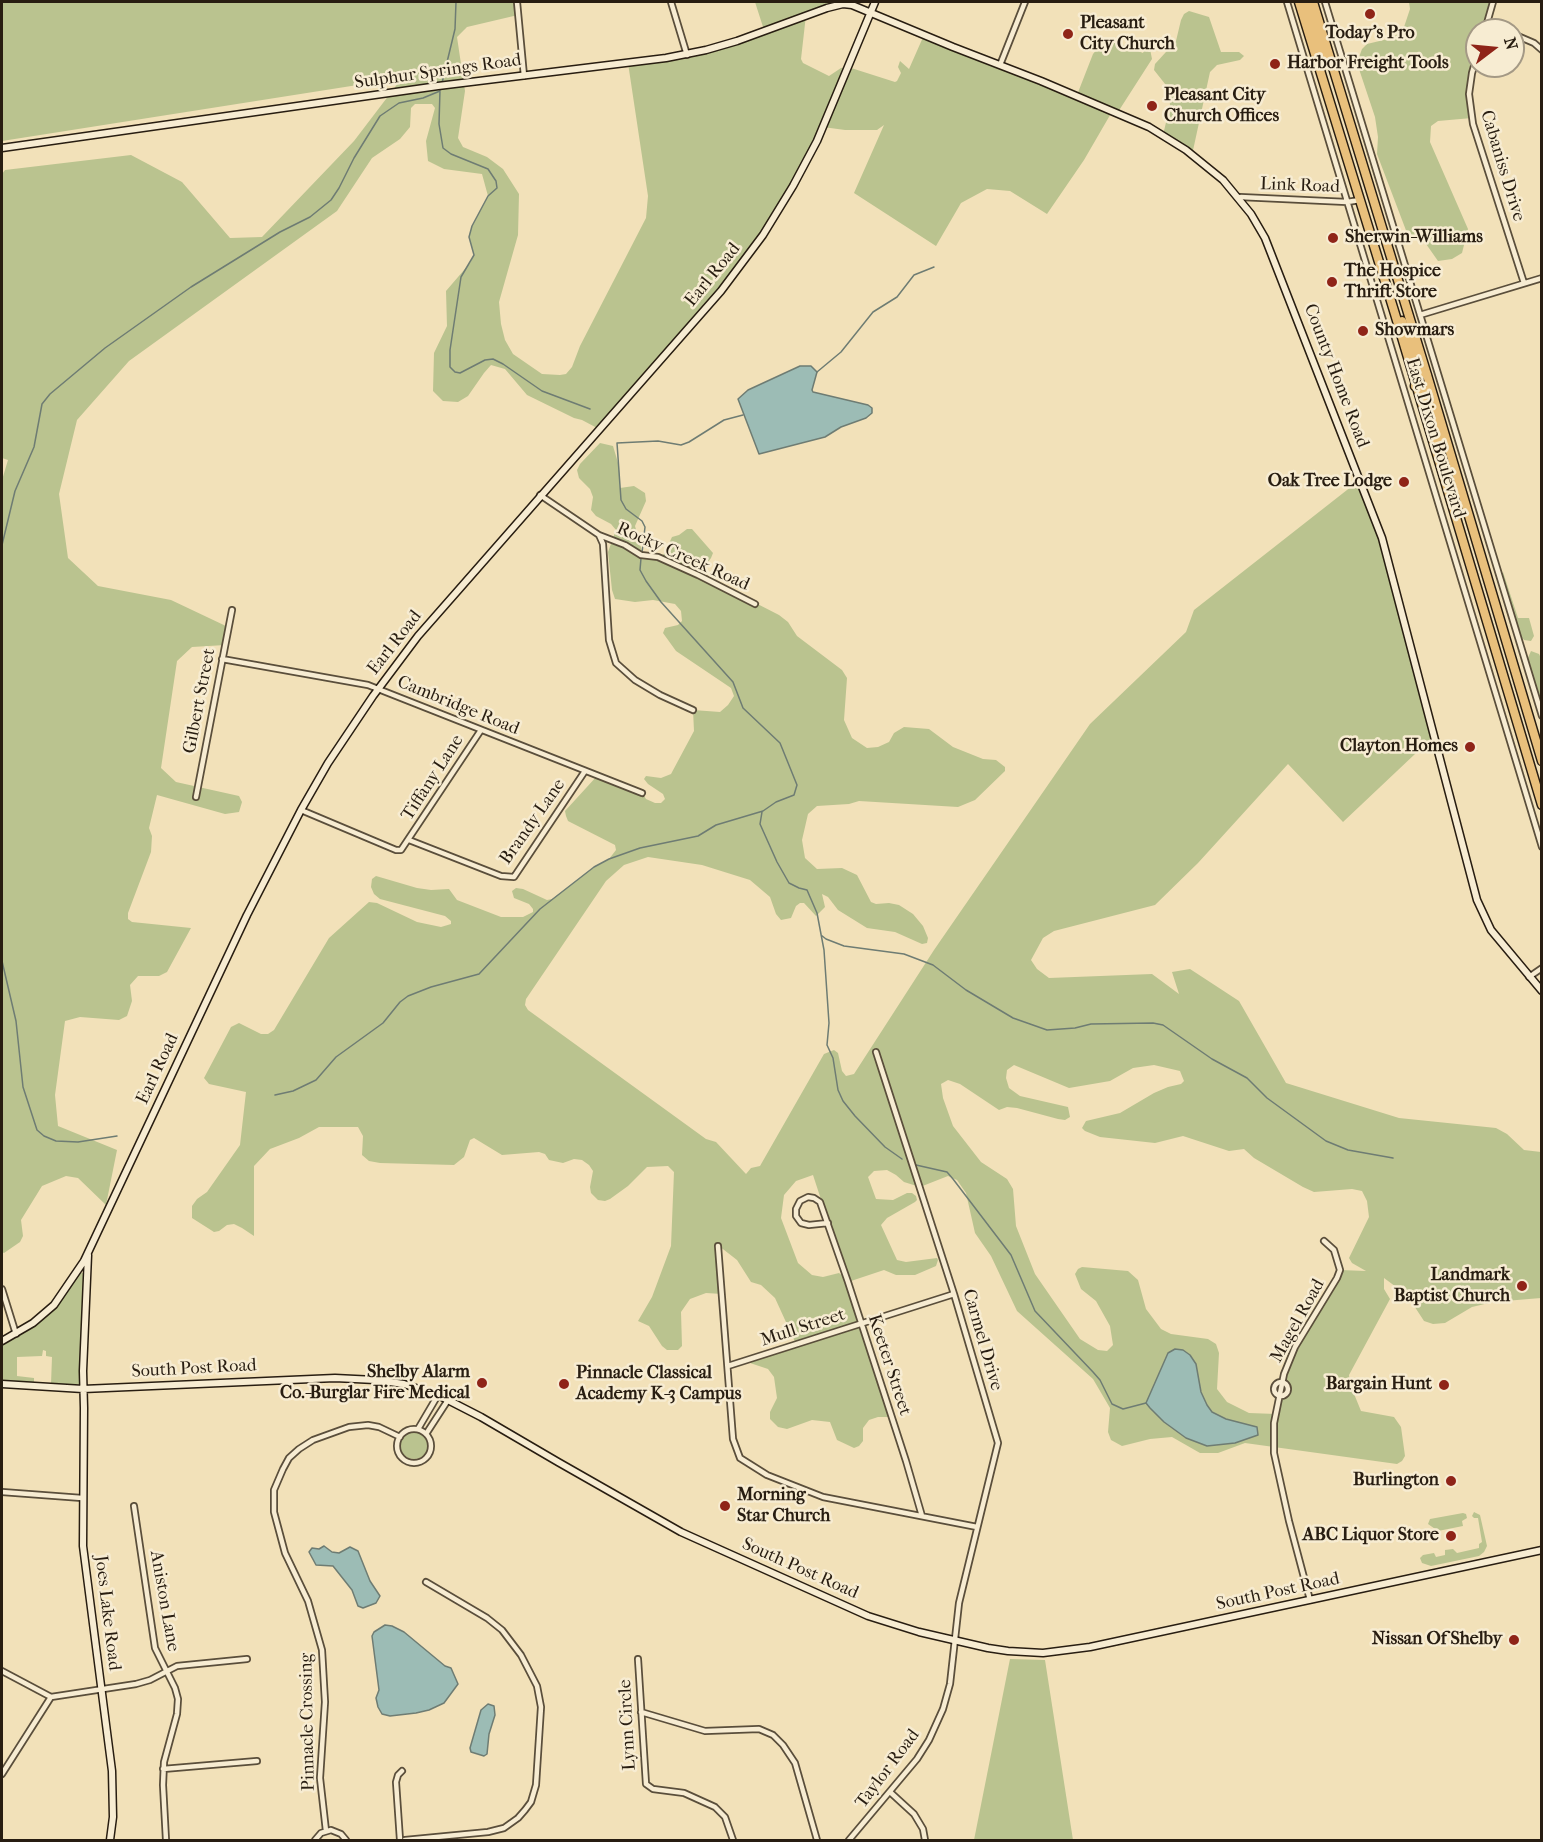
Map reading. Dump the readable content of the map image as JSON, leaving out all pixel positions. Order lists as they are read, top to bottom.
{
  "streets": {
    "highway": ["East Dixon Boulevard"],
    "main road": [
      "Sulphur Springs Road",
      "Earl Road",
      "County Home Road",
      "South Post Road",
      "Joes Lake Road"
    ],
    "street": [
      "Cabaniss Drive",
      "Link Road",
      "Rocky Creek Road",
      "Gilbert Street",
      "Cambridge Road",
      "Tiffany Lane",
      "Brandy Lane",
      "Magel Road",
      "Mull Street",
      "Carmel Drive",
      "Keeter Street",
      "Aniston Lane",
      "Pinnacle Crossing",
      "Lynn Circle",
      "Taylor Road"
    ]
  },
  "crossings": [
    ["Sulphur Springs Road", "Earl Road"],
    ["Sulphur Springs Road", "County Home Road"],
    ["Link Road", "County Home Road"],
    ["Link Road", "East Dixon Boulevard"],
    ["Earl Road", "County Home Road"],
    ["Earl Road", "Rocky Creek Road"],
    ["Earl Road", "Cambridge Road"],
    ["Earl Road", "Joes Lake Road"],
    ["Gilbert Street", "Cambridge Road"],
    ["Cambridge Road", "Tiffany Lane"],
    ["Cambridge Road", "Brandy Lane"],
    ["Tiffany Lane", "Brandy Lane"],
    ["Magel Road", "South Post Road"],
    ["Mull Street", "Carmel Drive"],
    ["Mull Street", "Keeter Street"],
    ["Carmel Drive", "South Post Road"],
    ["Carmel Drive", "Taylor Road"],
    ["South Post Road", "Joes Lake Road"],
    ["South Post Road", "Taylor Road"]
  ],
  "places": [
    "Today's Pro",
    "Pleasant City Church",
    "Harbor Freight Tools",
    "Pleasant City Church Offices",
    "Sherwin-Williams",
    "The Hospice Thrift Store",
    "Showmars",
    "Oak Tree Lodge",
    "Clayton Homes",
    "Landmark Baptist Church",
    "Shelby Alarm Co.-Burglar Fire Medical",
    "Pinnacle Classical Academy K-3 Campus",
    "Bargain Hunt",
    "Burlington",
    "Morning Star Church",
    "ABC Liquor Store",
    "Nissan Of Shelby"
  ],
  "north": "right"
}
